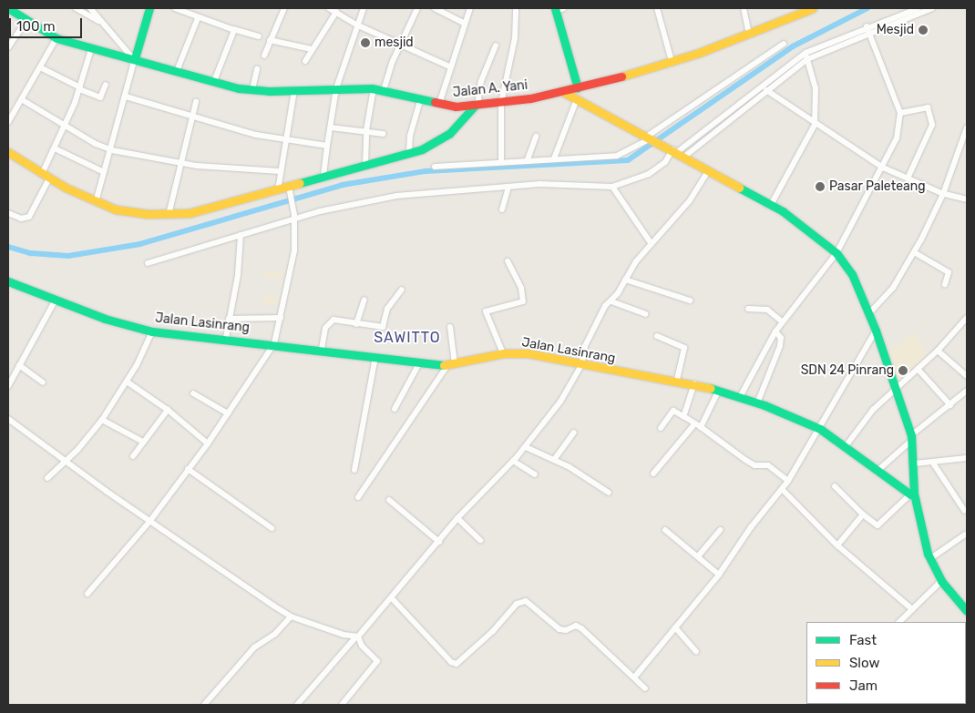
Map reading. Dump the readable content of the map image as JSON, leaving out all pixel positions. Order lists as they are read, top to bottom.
{
  "streets": {
    "main road": ["Jalan A. Yani", "Jalan Lasinrang"]
  },
  "districts": ["SAWITTO"],
  "places": [
    "Mesjid",
    "mesjid",
    "Pasar Paleteang",
    "SDN 24 Pinrang"
  ],
  "legend": ["Fast", "Slow", "Jam"],
  "scale_bar": "100 m"
}
